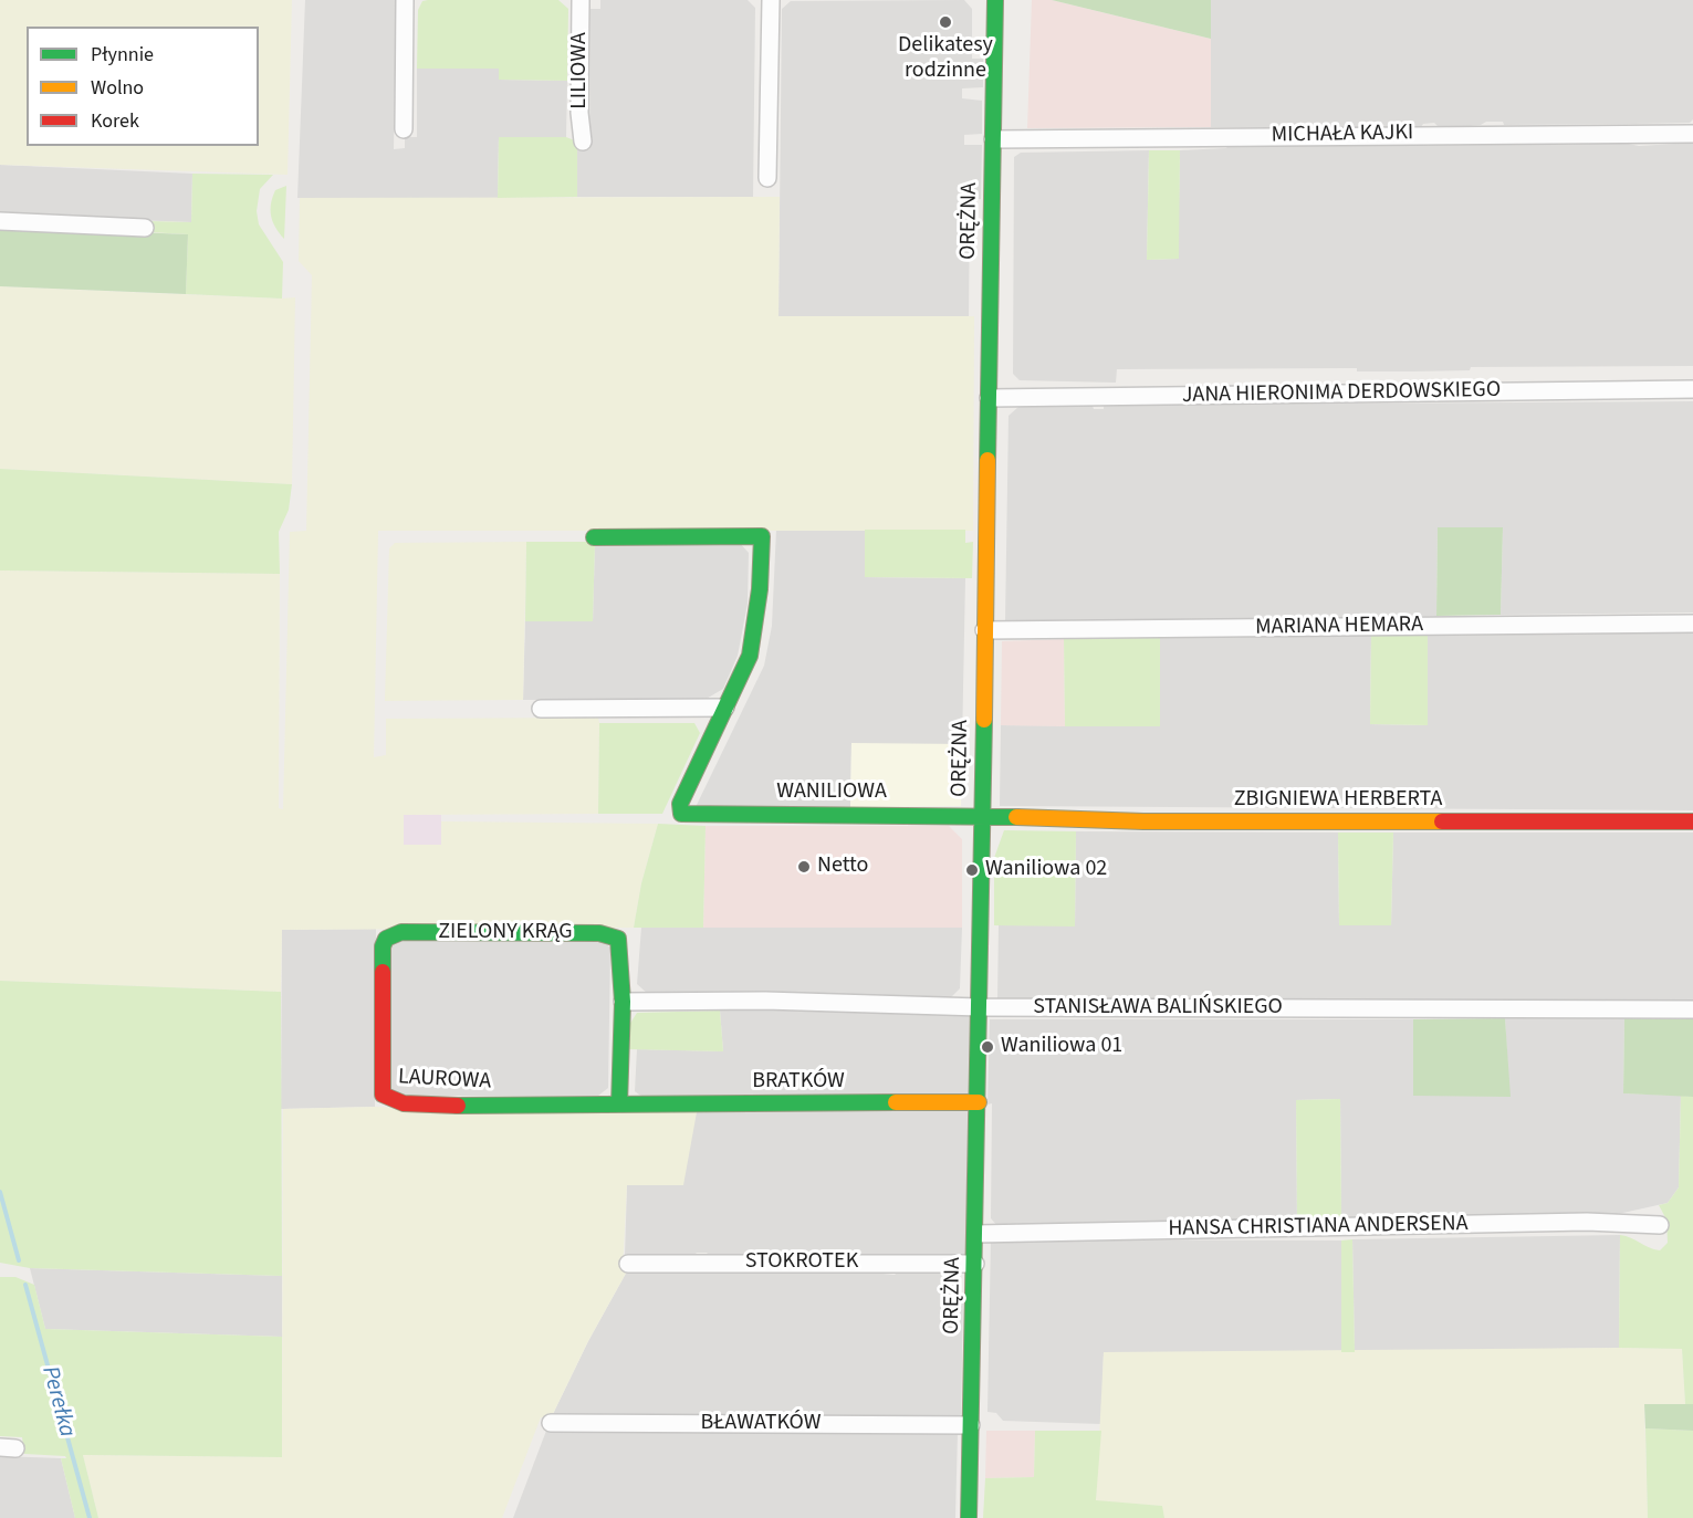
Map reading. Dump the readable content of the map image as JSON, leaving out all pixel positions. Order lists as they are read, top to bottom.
{
  "streets": {
    "street": [
      "LILIOWA",
      "MICHAŁA KAJKI",
      "ORĘŻNA",
      "JANA HIERONIMA DERDOWSKIEGO",
      "MARIANA HEMARA",
      "WANILIOWA",
      "ZBIGNIEWA HERBERTA",
      "ZIELONY KRĄG",
      "STANISŁAWA BALIŃSKIEGO",
      "LAUROWA",
      "BRATKÓW",
      "HANSA CHRISTIANA ANDERSENA",
      "STOKROTEK",
      "BŁAWATKÓW"
    ]
  },
  "crossings": [
    ["MICHAŁA KAJKI", "ORĘŻNA"],
    ["ORĘŻNA", "JANA HIERONIMA DERDOWSKIEGO"],
    ["ORĘŻNA", "MARIANA HEMARA"],
    ["ORĘŻNA", "WANILIOWA"],
    ["ORĘŻNA", "ZBIGNIEWA HERBERTA"],
    ["ORĘŻNA", "STANISŁAWA BALIŃSKIEGO"],
    ["ORĘŻNA", "BRATKÓW"],
    ["ORĘŻNA", "HANSA CHRISTIANA ANDERSENA"],
    ["ORĘŻNA", "STOKROTEK"],
    ["ORĘŻNA", "BŁAWATKÓW"],
    ["WANILIOWA", "ZBIGNIEWA HERBERTA"],
    ["ZIELONY KRĄG", "STANISŁAWA BALIŃSKIEGO"],
    ["ZIELONY KRĄG", "LAUROWA"],
    ["LAUROWA", "BRATKÓW"]
  ],
  "water": ["Perełka"],
  "places": [
    "Delikatesy rodzinne",
    "Netto",
    "Waniliowa 02",
    "Waniliowa 01"
  ],
  "legend": ["Płynnie", "Wolno", "Korek"]
}
